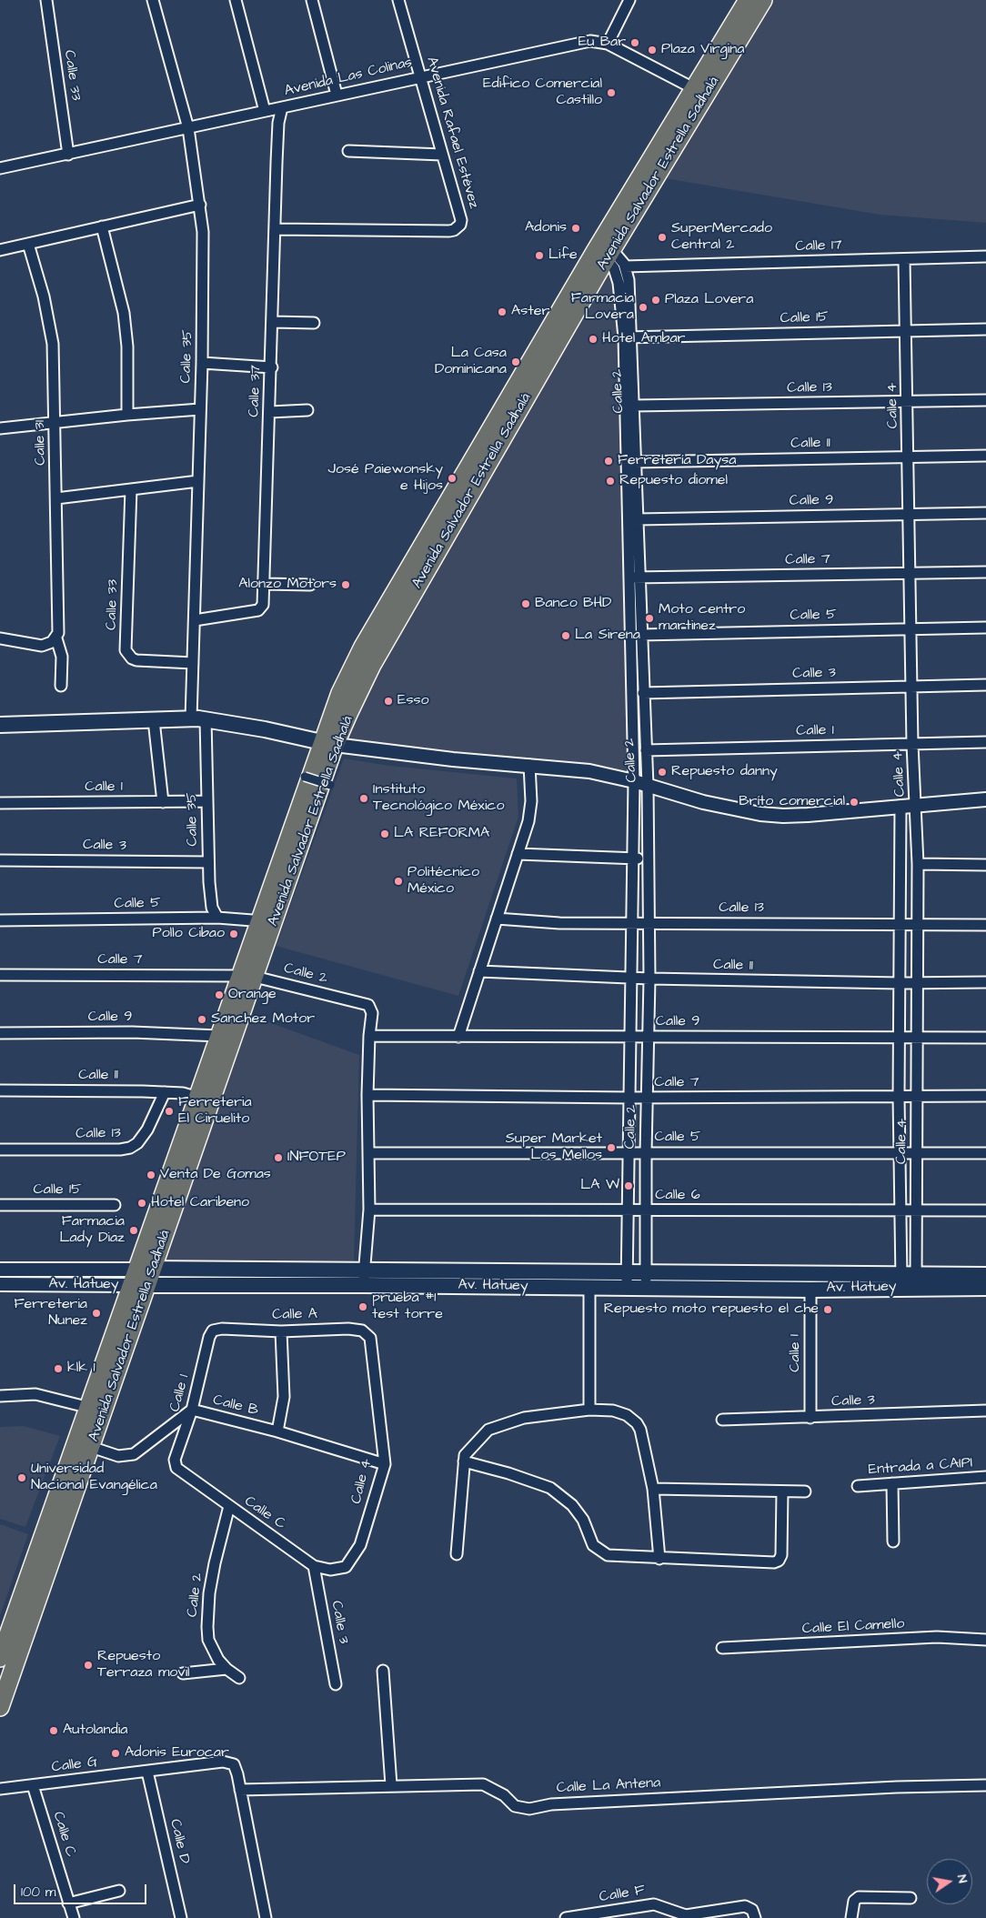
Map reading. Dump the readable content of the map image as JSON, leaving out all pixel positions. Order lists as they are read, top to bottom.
{
  "streets": {
    "highway": ["Avenida Salvador Estrella Sadhalá"],
    "main road": ["Av. Hatuey"],
    "street": [
      "Calle 33",
      "Avenida Las Colinas",
      "Avenida Rafael Estévez",
      "Calle 17",
      "Calle 15",
      "Calle 35",
      "Calle 13",
      "Calle 37",
      "Calle 2",
      "Calle 4",
      "Calle 31",
      "Calle 11",
      "Calle 9",
      "Calle 7",
      "Calle 5",
      "Calle 3",
      "Calle 1",
      "Calle 6",
      "Calle A",
      "Calle B",
      "Entrada a CAIPI",
      "Calle C",
      "Calle El Camello",
      "Calle G",
      "Calle La Antena",
      "Calle D",
      "Calle F"
    ]
  },
  "crossings": [
    ["Calle 33", "Avenida Las Colinas"],
    ["Calle 33", "Calle 35"],
    ["Avenida Las Colinas", "Avenida Rafael Estévez"],
    ["Avenida Las Colinas", "Avenida Salvador Estrella Sadhalá"],
    ["Avenida Las Colinas", "Calle 35"],
    ["Avenida Las Colinas", "Calle 37"],
    ["Avenida Rafael Estévez", "Calle 37"],
    ["Avenida Salvador Estrella Sadhalá", "Calle 2"],
    ["Avenida Salvador Estrella Sadhalá", "Calle 11"],
    ["Avenida Salvador Estrella Sadhalá", "Calle 9"],
    ["Avenida Salvador Estrella Sadhalá", "Calle 7"],
    ["Avenida Salvador Estrella Sadhalá", "Calle 5"],
    ["Avenida Salvador Estrella Sadhalá", "Av. Hatuey"],
    ["Avenida Salvador Estrella Sadhalá", "Calle B"],
    ["Calle 17", "Calle 2"],
    ["Calle 17", "Calle 4"],
    ["Calle 15", "Calle 2"],
    ["Calle 15", "Calle 4"],
    ["Calle 35", "Calle 37"],
    ["Calle 35", "Calle 5"],
    ["Calle 35", "Calle 3"],
    ["Calle 35", "Calle 1"],
    ["Calle 13", "Calle 2"],
    ["Calle 13", "Calle 4"],
    ["Calle 13", "Calle 11"],
    ["Calle 2", "Calle 11"],
    ["Calle 2", "Calle 9"],
    ["Calle 2", "Calle 7"],
    ["Calle 2", "Calle 5"],
    ["Calle 2", "Calle 3"],
    ["Calle 2", "Calle 1"],
    ["Calle 2", "Calle 6"],
    ["Calle 2", "Av. Hatuey"],
    ["Calle 2", "Calle C"],
    ["Calle 4", "Calle 11"],
    ["Calle 4", "Calle 9"],
    ["Calle 4", "Calle 7"],
    ["Calle 4", "Calle 5"],
    ["Calle 4", "Calle 3"],
    ["Calle 4", "Calle 1"],
    ["Calle 4", "Calle 6"],
    ["Calle 4", "Av. Hatuey"],
    ["Calle 4", "Calle A"],
    ["Calle 4", "Calle B"],
    ["Calle 4", "Calle C"],
    ["Calle 3", "Calle 1"],
    ["Calle 3", "Calle C"],
    ["Calle 1", "Av. Hatuey"],
    ["Calle 1", "Calle A"],
    ["Calle 1", "Calle B"],
    ["Calle 1", "Calle C"],
    ["Calle C", "Calle G"],
    ["Calle G", "Calle La Antena"],
    ["Calle G", "Calle D"]
  ],
  "places": [
    "Eu Bar",
    "Plaza Virgina",
    "Edifico Comercial Castillo",
    "Adonis",
    "SuperMercado Central 2",
    "Life",
    "Plaza Lovera",
    "Farmacia Lovera",
    "Aster",
    "Hotel Ambar",
    "La Casa Dominicana",
    "Ferretería Daysa",
    "José Paiewonsky e Hijos",
    "Repuesto diomel",
    "Alonzo Motors",
    "Banco BHD",
    "Moto centro martinez",
    "La Sirena",
    "Esso",
    "Repuesto danny",
    "Instituto Tecnológico México",
    "Bríto comercial",
    "LA REFORMA",
    "Politécnico México",
    "Pollo Cibao",
    "Orange",
    "Sanchez Motor",
    "Ferreteria El Ciruelito",
    "Super Market Los Mellos",
    "INFOTEP",
    "Venta De Gomas",
    "LA W",
    "Hotel Caribeno",
    "Farmacia Lady Diaz",
    "prueba #1 test torre",
    "Repuesto moto repuesto el che",
    "Ferreteria Nunez",
    "klk 1",
    "Universidad Nacional Evangélica",
    "Repuesto Terraza movil",
    "Autolandia",
    "Adonis Eurocar"
  ],
  "scale_bar": "100 m",
  "north": "right"
}
